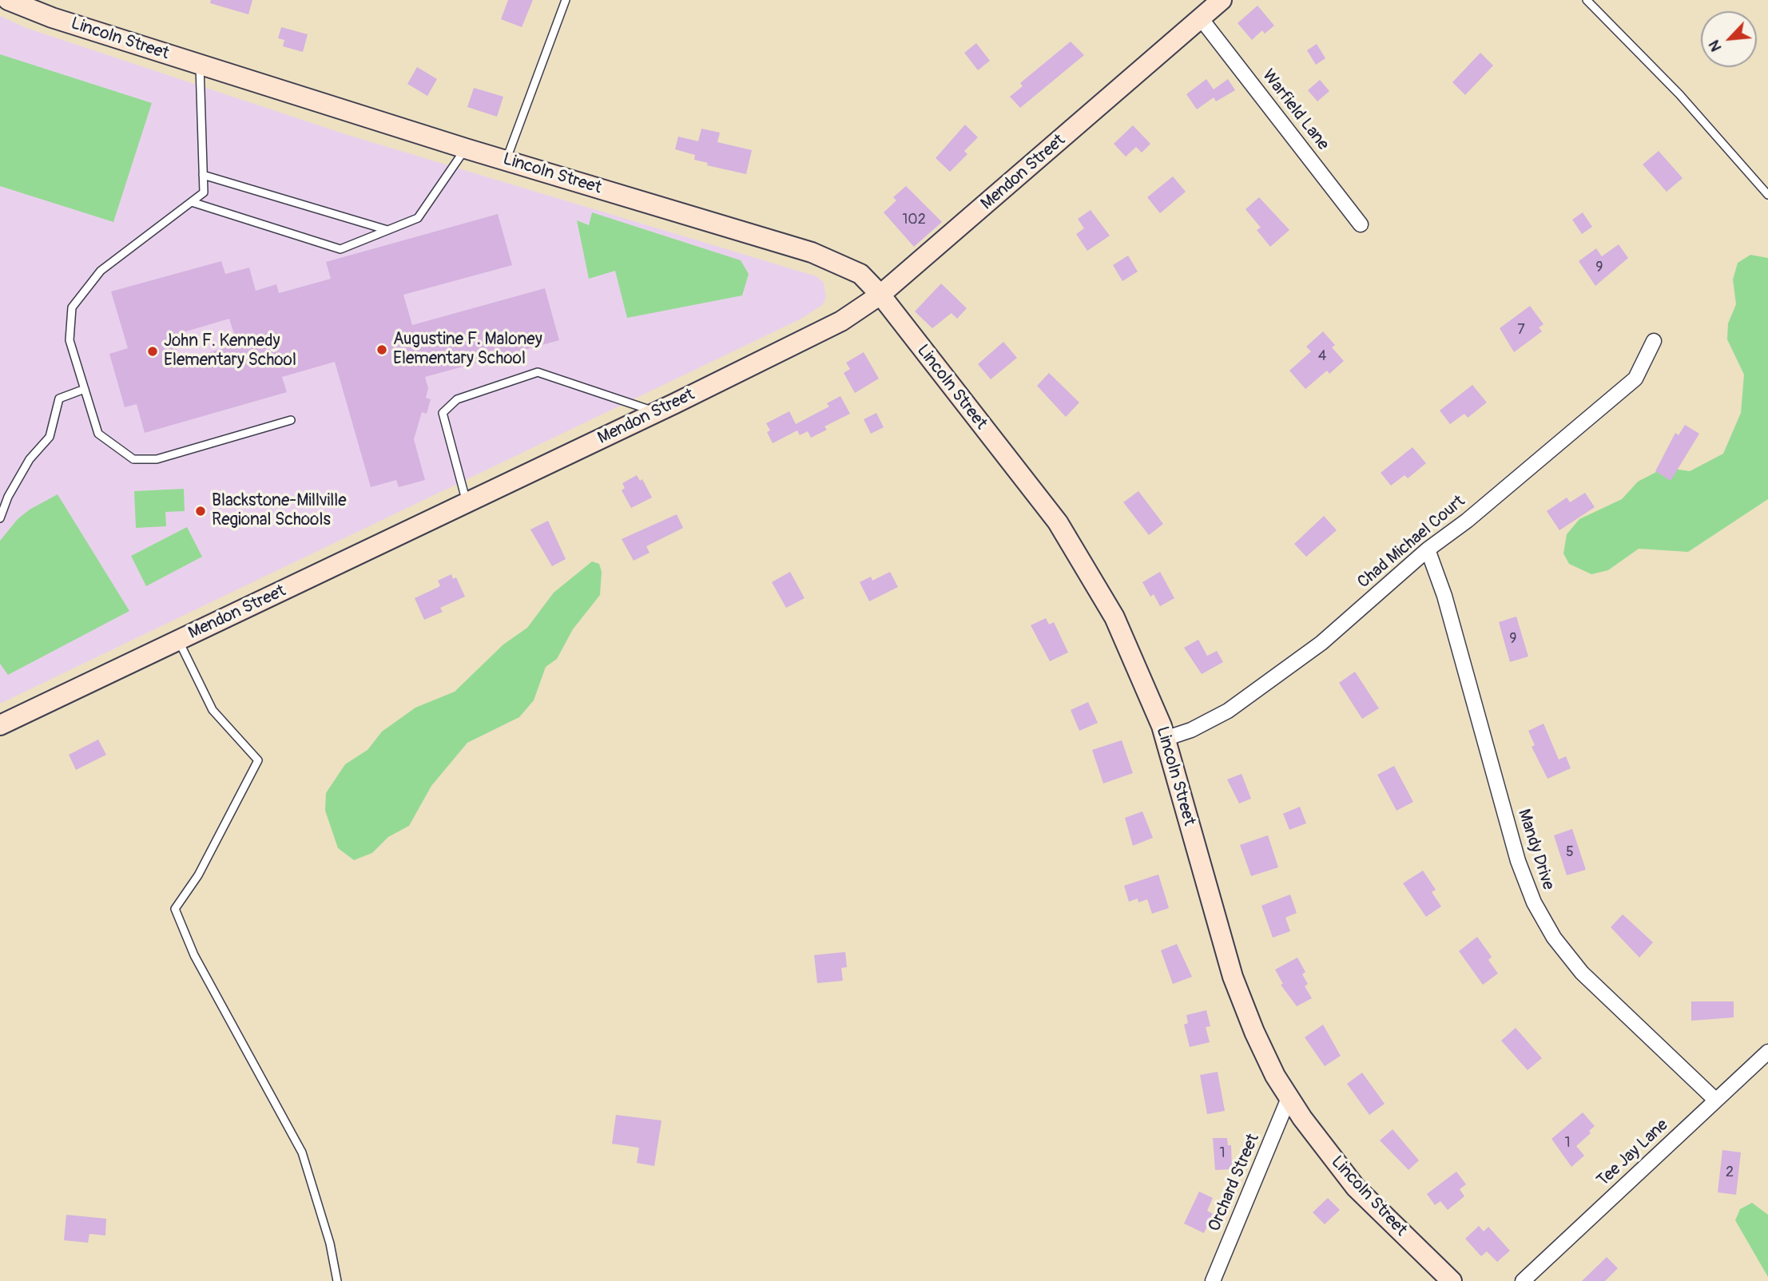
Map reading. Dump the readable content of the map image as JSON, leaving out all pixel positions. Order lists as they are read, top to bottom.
{
  "streets": {
    "main road": ["Lincoln Street", "Mendon Street"],
    "street": [
      "Warfield Lane",
      "Chad Michael Court",
      "Mandy Drive",
      "Tee Jay Lane",
      "Orchard Street"
    ]
  },
  "crossings": [
    ["Lincoln Street", "Mendon Street"],
    ["Lincoln Street", "Chad Michael Court"],
    ["Lincoln Street", "Orchard Street"],
    ["Warfield Lane", "Mendon Street"],
    ["Chad Michael Court", "Mandy Drive"],
    ["Mandy Drive", "Tee Jay Lane"]
  ],
  "places": ["Augustine F. Maloney Elementary School", "John F. Kennedy Elementary School", "Blackstone-Millville Regional Schools"],
  "house_numbers": [
    "102",
    "9",
    "7",
    "4",
    "9",
    "5",
    "1",
    "1",
    "2"
  ],
  "north": "bottom left"
}
